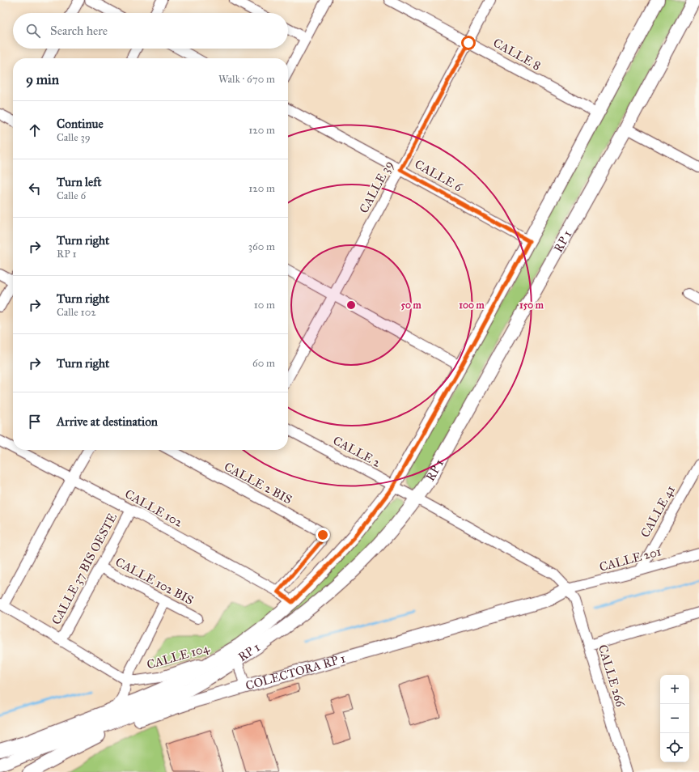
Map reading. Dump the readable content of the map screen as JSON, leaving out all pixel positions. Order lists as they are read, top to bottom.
{
  "streets": {
    "main road": ["RP 1", "COLECTORA RP 1"],
    "street": [
      "CALLE 8",
      "CALLE 6",
      "CALLE 39",
      "CALLE 2",
      "CALLE 2 BIS",
      "CALLE 102",
      "CALLE 41",
      "CALLE 201",
      "CALLE 37 BIS OESTE",
      "CALLE 102 BIS",
      "CALLE 104",
      "CALLE 266"
    ]
  },
  "crossings": [
    ["CALLE 8", "CALLE 39"],
    ["CALLE 8", "RP 1"],
    ["CALLE 6", "CALLE 39"],
    ["CALLE 6", "RP 1"],
    ["RP 1", "CALLE 2"],
    ["RP 1", "CALLE 102"],
    ["RP 1", "CALLE 104"],
    ["RP 1", "CALLE 266"],
    ["CALLE 2", "CALLE 266"],
    ["CALLE 2 BIS", "CALLE 102"],
    ["CALLE 102", "CALLE 37 BIS OESTE"],
    ["CALLE 41", "CALLE 201"],
    ["CALLE 201", "COLECTORA RP 1"],
    ["CALLE 201", "CALLE 266"],
    ["CALLE 37 BIS OESTE", "CALLE 102 BIS"],
    ["COLECTORA RP 1", "CALLE 266"]
  ],
  "page": {
    "search": "Search here",
    "heading": ["9 min", "Walk · 670 m"],
    "list": [
      ["Continue", "Calle 39", "120 m"],
      ["Turn left", "Calle 6", "120 m"],
      ["Turn right", "RP 1", "360 m"],
      ["Turn right", "Calle 102", "10 m"],
      ["Turn right", "60 m"],
      "Arrive at destination"
    ],
    "map_buttons": ["+", "−"]
  },
  "rings": ["50 m", "100 m", "150 m"]
}
